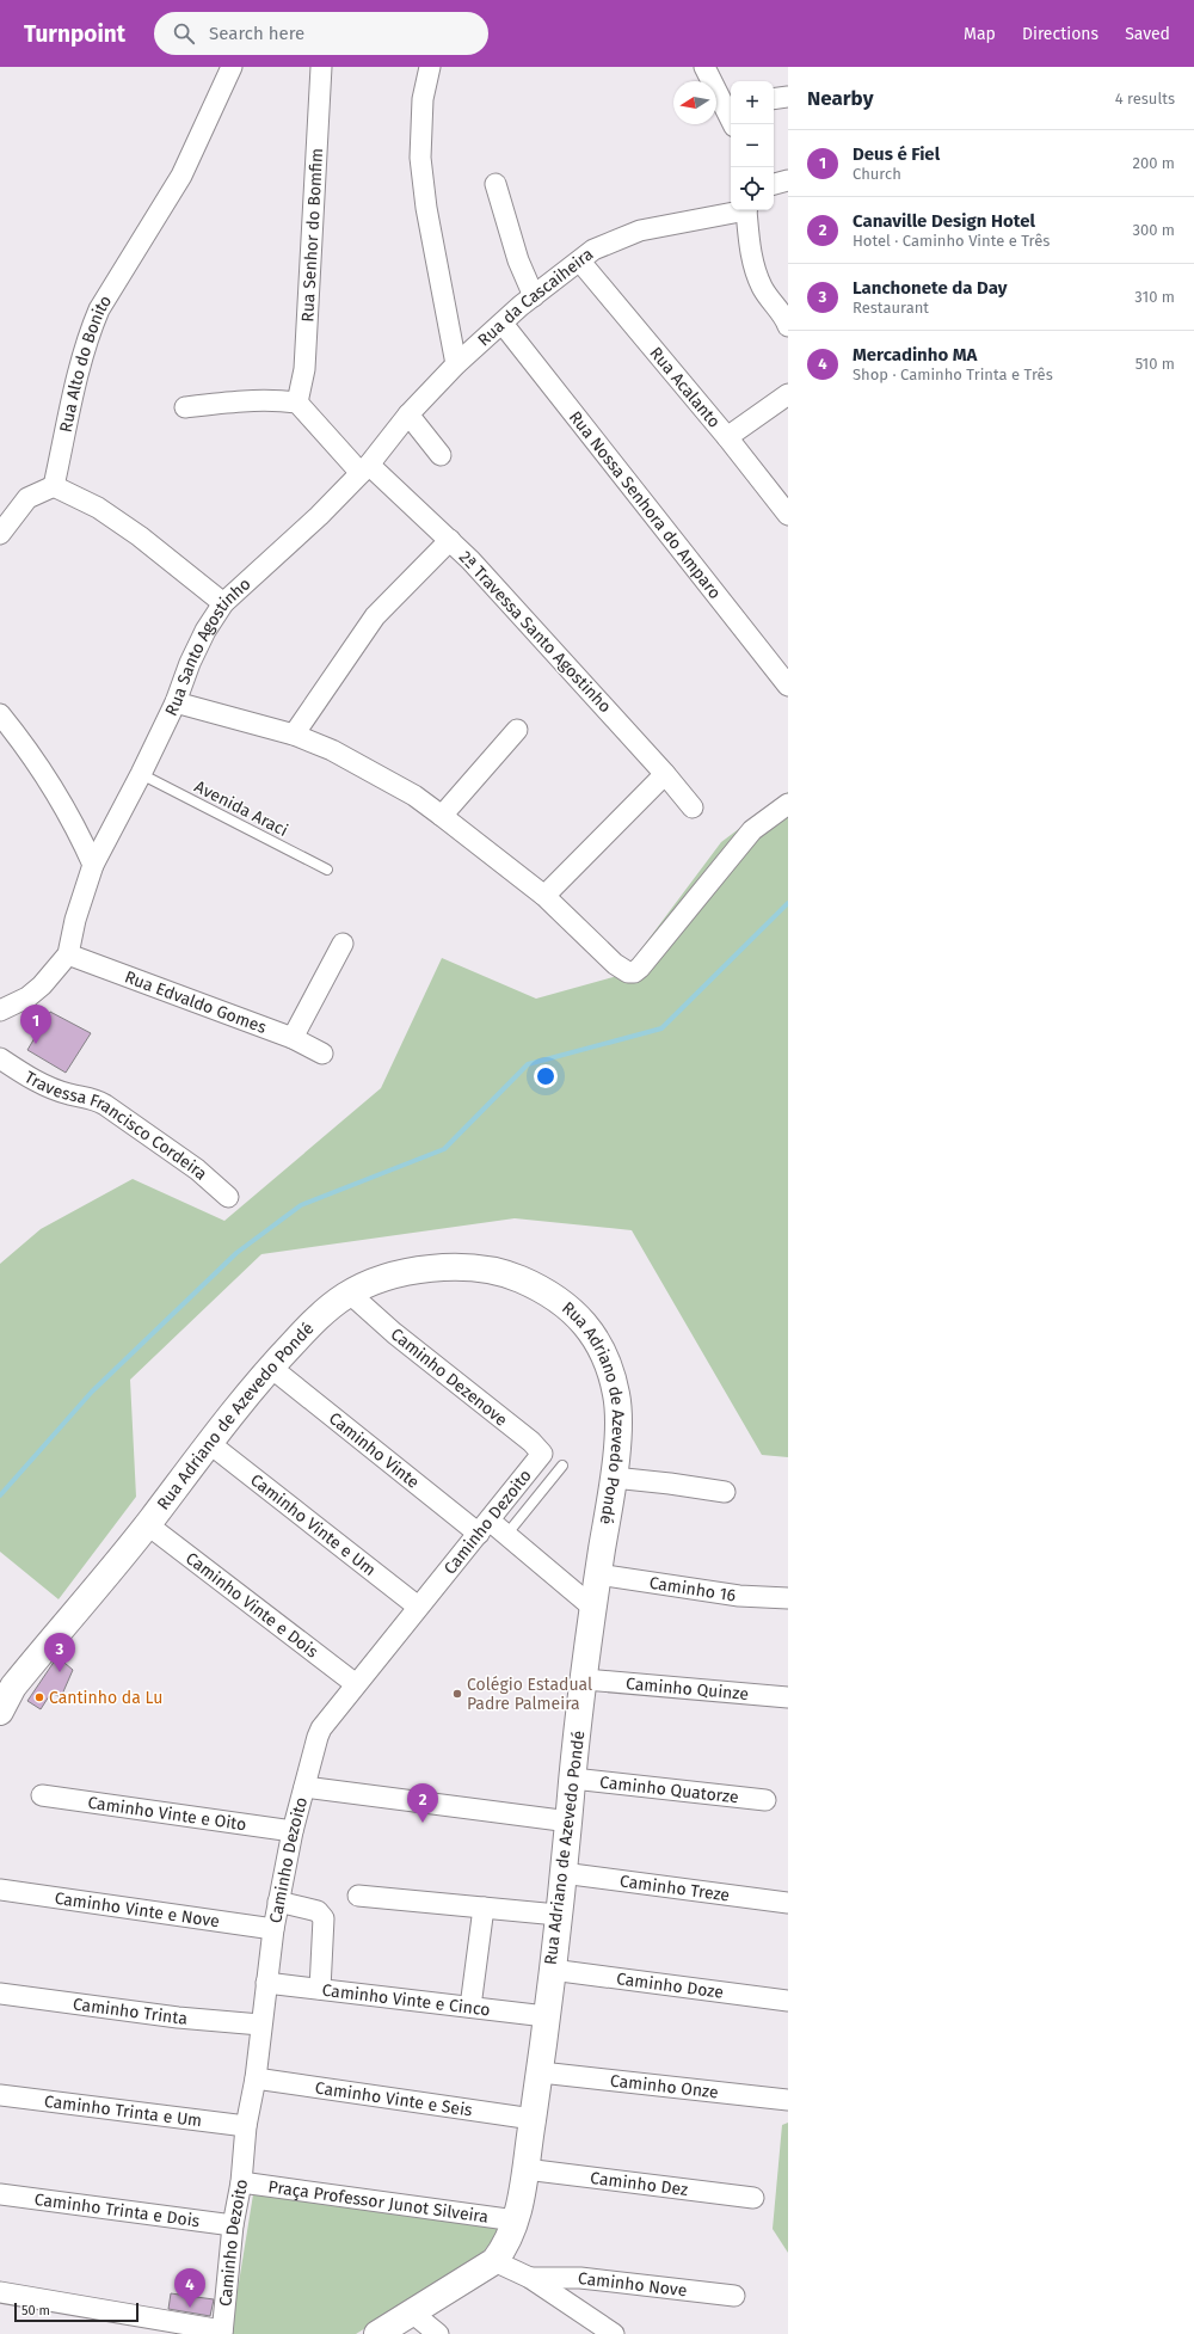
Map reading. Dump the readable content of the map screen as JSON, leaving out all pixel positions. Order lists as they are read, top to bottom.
{
  "streets": {
    "street": [
      "Rua Senhor do Bomfim",
      "Rua da Cascaiheira",
      "Rua Alto do Bonito",
      "Rua Acalanto",
      "Rua Nossa Senhora do Amparo",
      "2ª Travessa Santo Agostinho",
      "Rua Santo Agostinho",
      "Rua Edvaldo Gomes",
      "Travessa Francisco Cordeira",
      "Caminho Dezenove",
      "Rua Adriano de Azevedo Pondé",
      "Caminho Vinte",
      "Caminho Dezoito",
      "Caminho Vinte e Um",
      "Caminho 16",
      "Caminho Vinte e Dois",
      "Caminho Quinze",
      "Caminho Quatorze",
      "Caminho Vinte e Oito",
      "Caminho Treze",
      "Caminho Vinte e Nove",
      "Caminho Doze",
      "Caminho Vinte e Cinco",
      "Caminho Trinta",
      "Caminho Onze",
      "Caminho Vinte e Seis",
      "Caminho Trinta e Um",
      "Caminho Dez",
      "Praça Professor Junot Silveira",
      "Caminho Trinta e Dois",
      "Caminho Nove"
    ],
    "lane": ["Avenida Araci"]
  },
  "crossings": [
    ["Rua da Cascaiheira", "Rua Acalanto"],
    ["Rua da Cascaiheira", "Rua Nossa Senhora do Amparo"],
    ["Rua da Cascaiheira", "2ª Travessa Santo Agostinho"],
    ["Rua da Cascaiheira", "Rua Santo Agostinho"],
    ["2ª Travessa Santo Agostinho", "Rua Santo Agostinho"],
    ["Rua Santo Agostinho", "Avenida Araci"],
    ["Rua Santo Agostinho", "Rua Edvaldo Gomes"],
    ["Caminho Dezenove", "Rua Adriano de Azevedo Pondé"],
    ["Caminho Dezenove", "Caminho Dezoito"],
    ["Rua Adriano de Azevedo Pondé", "Caminho Vinte"],
    ["Rua Adriano de Azevedo Pondé", "Caminho Vinte e Um"],
    ["Rua Adriano de Azevedo Pondé", "Caminho 16"],
    ["Rua Adriano de Azevedo Pondé", "Caminho Vinte e Dois"],
    ["Rua Adriano de Azevedo Pondé", "Caminho Quinze"],
    ["Rua Adriano de Azevedo Pondé", "Caminho Quatorze"],
    ["Rua Adriano de Azevedo Pondé", "Caminho Treze"],
    ["Rua Adriano de Azevedo Pondé", "Caminho Doze"],
    ["Rua Adriano de Azevedo Pondé", "Caminho Vinte e Cinco"],
    ["Rua Adriano de Azevedo Pondé", "Caminho Onze"],
    ["Rua Adriano de Azevedo Pondé", "Caminho Vinte e Seis"],
    ["Rua Adriano de Azevedo Pondé", "Caminho Dez"],
    ["Rua Adriano de Azevedo Pondé", "Praça Professor Junot Silveira"],
    ["Caminho Vinte", "Caminho Dezoito"],
    ["Caminho Dezoito", "Caminho Vinte e Um"],
    ["Caminho Dezoito", "Caminho Vinte e Dois"],
    ["Caminho Dezoito", "Caminho Vinte e Oito"],
    ["Caminho Dezoito", "Caminho Vinte e Nove"],
    ["Caminho Dezoito", "Caminho Vinte e Cinco"],
    ["Caminho Dezoito", "Caminho Trinta"],
    ["Caminho Dezoito", "Caminho Vinte e Seis"],
    ["Caminho Dezoito", "Caminho Trinta e Um"],
    ["Caminho Dezoito", "Praça Professor Junot Silveira"],
    ["Caminho Dezoito", "Caminho Trinta e Dois"]
  ],
  "places": ["Colégio Estadual Padre Palmeira", "Cantinho da Lu"],
  "scale_bar": "50 m",
  "north": "left",
  "page": {
    "header": "Turnpoint",
    "search": "Search here",
    "nav": ["Map", "Directions", "Saved"],
    "heading": ["Nearby", "4 results"],
    "map_buttons": ["+", "−"],
    "list": [
      {
        "mark": "1",
        "name": "Deus é Fiel",
        "note": "Church",
        "value": "200 m"
      },
      {
        "mark": "2",
        "name": "Canaville Design Hotel",
        "note": "Hotel · Caminho Vinte e Três",
        "value": "300 m"
      },
      {
        "mark": "3",
        "name": "Lanchonete da Day",
        "note": "Restaurant",
        "value": "310 m"
      },
      {
        "mark": "4",
        "name": "Mercadinho MA",
        "note": "Shop · Caminho Trinta e Três",
        "value": "510 m"
      }
    ],
    "pins": [
      "1",
      "3",
      "2",
      "4"
    ],
    "scale": "50 m"
  }
}
